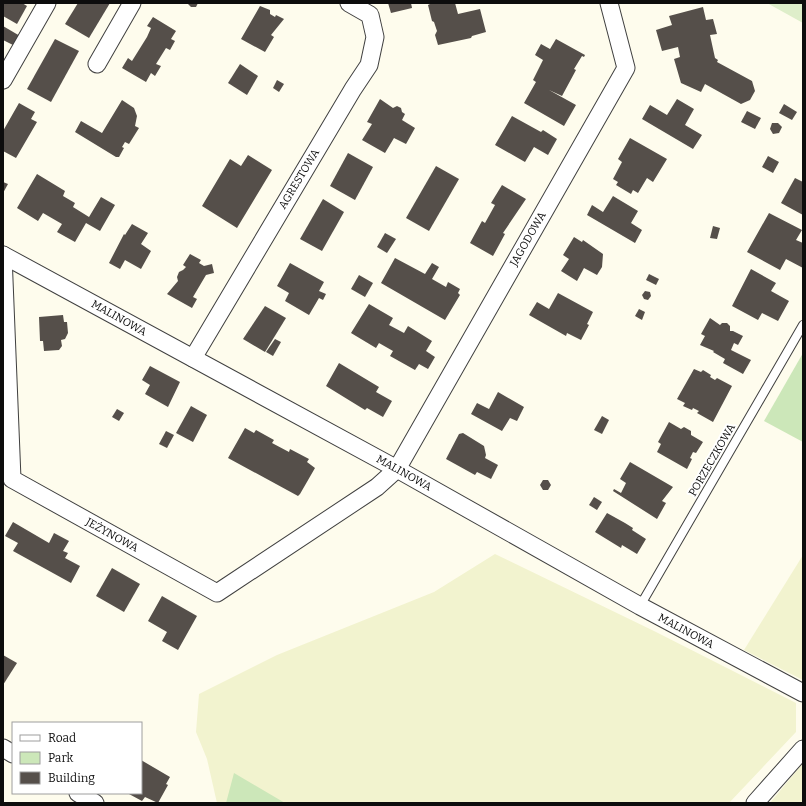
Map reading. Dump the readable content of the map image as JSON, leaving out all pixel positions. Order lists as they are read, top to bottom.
{
  "streets": {
    "street": [
      "AGRESTOWA",
      "JAGODOWA",
      "MALINOWA",
      "JEŻYNOWA"
    ],
    "lane": ["PORZECZKOWA"]
  },
  "crossings": [
    ["AGRESTOWA", "MALINOWA"],
    ["JAGODOWA", "MALINOWA"],
    ["JAGODOWA", "JEŻYNOWA"],
    ["MALINOWA", "PORZECZKOWA"],
    ["MALINOWA", "JEŻYNOWA"]
  ],
  "legend": ["Road", "Park", "Building"]
}
